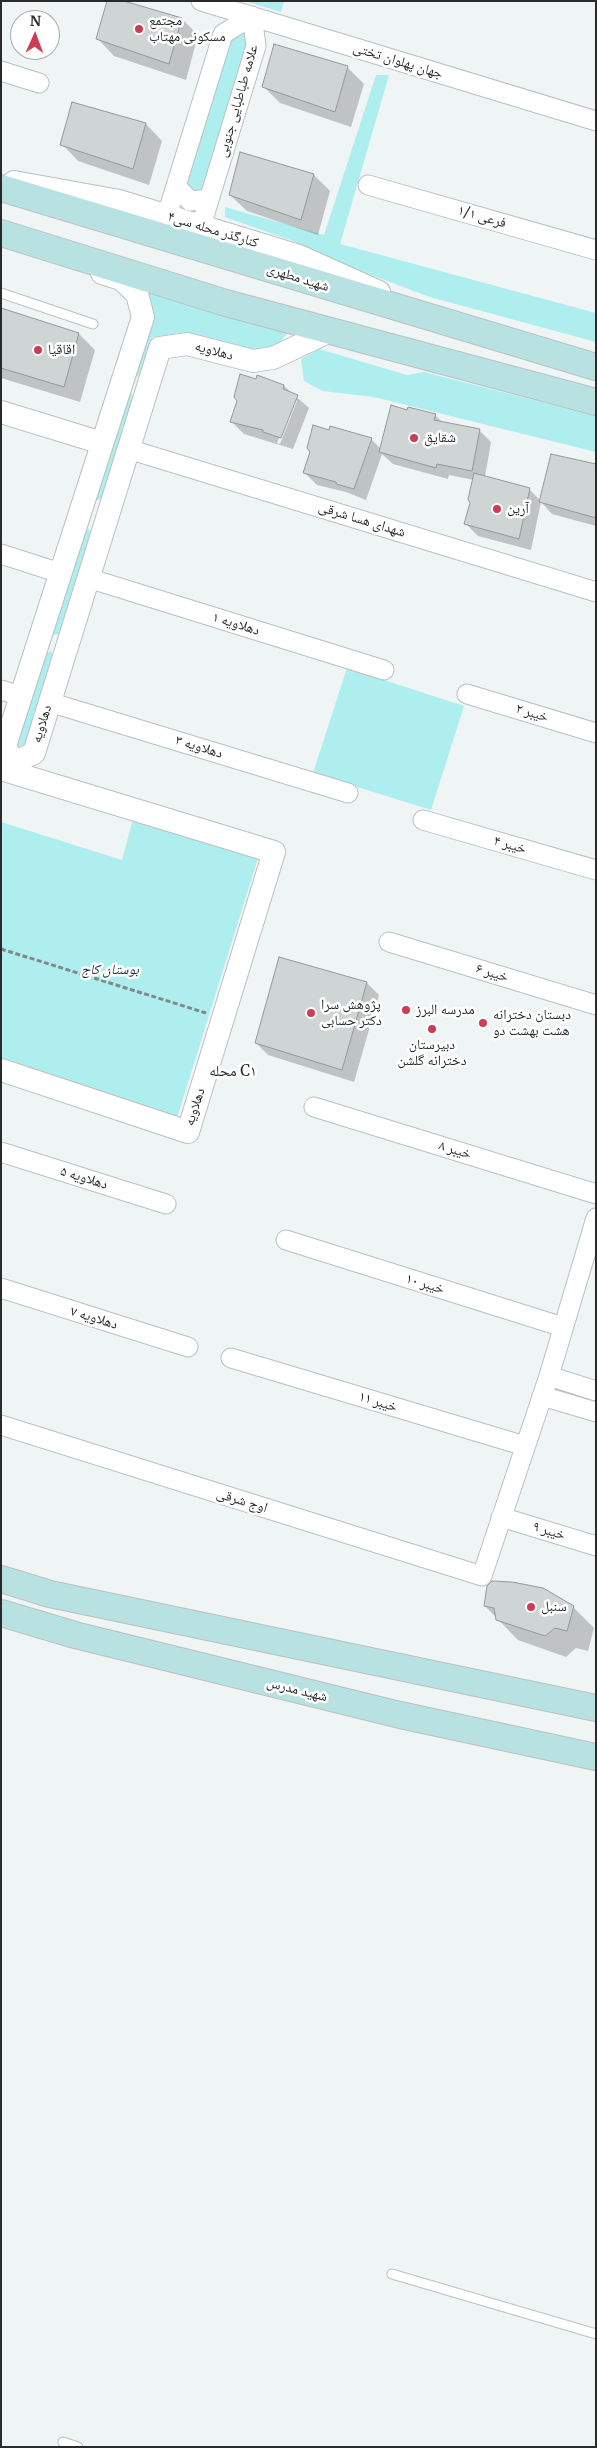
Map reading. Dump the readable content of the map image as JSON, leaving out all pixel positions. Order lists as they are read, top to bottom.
{
  "streets": {
    "main road": ["شهید مطهری", "شهید مدرس"],
    "street": [
      "جهان پهلوان تختی",
      "علامه طباطبایی جنوبی",
      "فرعی ۱/۱",
      "کنارگذر محله سی۴",
      "دهلاویه",
      "شهدای هسا شرقی",
      "دهلاویه ۱",
      "خیبر ۲",
      "دهلاویه ۳",
      "خیبر ۴",
      "خیبر ۶",
      "خیبر ۸",
      "دهلاویه ۵",
      "خیبر ۱۰",
      "دهلاویه ۷",
      "خیبر ۱۱",
      "اوج شرقی",
      "خیبر ۹"
    ]
  },
  "crossings": [
    ["جهان پهلوان تختی", "علامه طباطبایی جنوبی"],
    ["علامه طباطبایی جنوبی", "کنارگذر محله سی۴"],
    ["کنارگذر محله سی۴", "شهید مطهری"],
    ["دهلاویه", "شهدای هسا شرقی"],
    ["دهلاویه", "دهلاویه ۱"],
    ["دهلاویه", "دهلاویه ۳"],
    ["اوج شرقی", "خیبر ۹"]
  ],
  "districts": ["محله C۱"],
  "parks": ["بوستان کاج"],
  "places": [
    "مجتمع مسکونی مهتاب",
    "اقاقیا",
    "شقایق",
    "آرین",
    "مدرسه البرز",
    "پژوهش سرا دکتر حسابی",
    "دبستان دخترانه هشت بهشت دو",
    "دبیرستان دخترانه گلشن",
    "سنبل"
  ],
  "north": "top"
}
